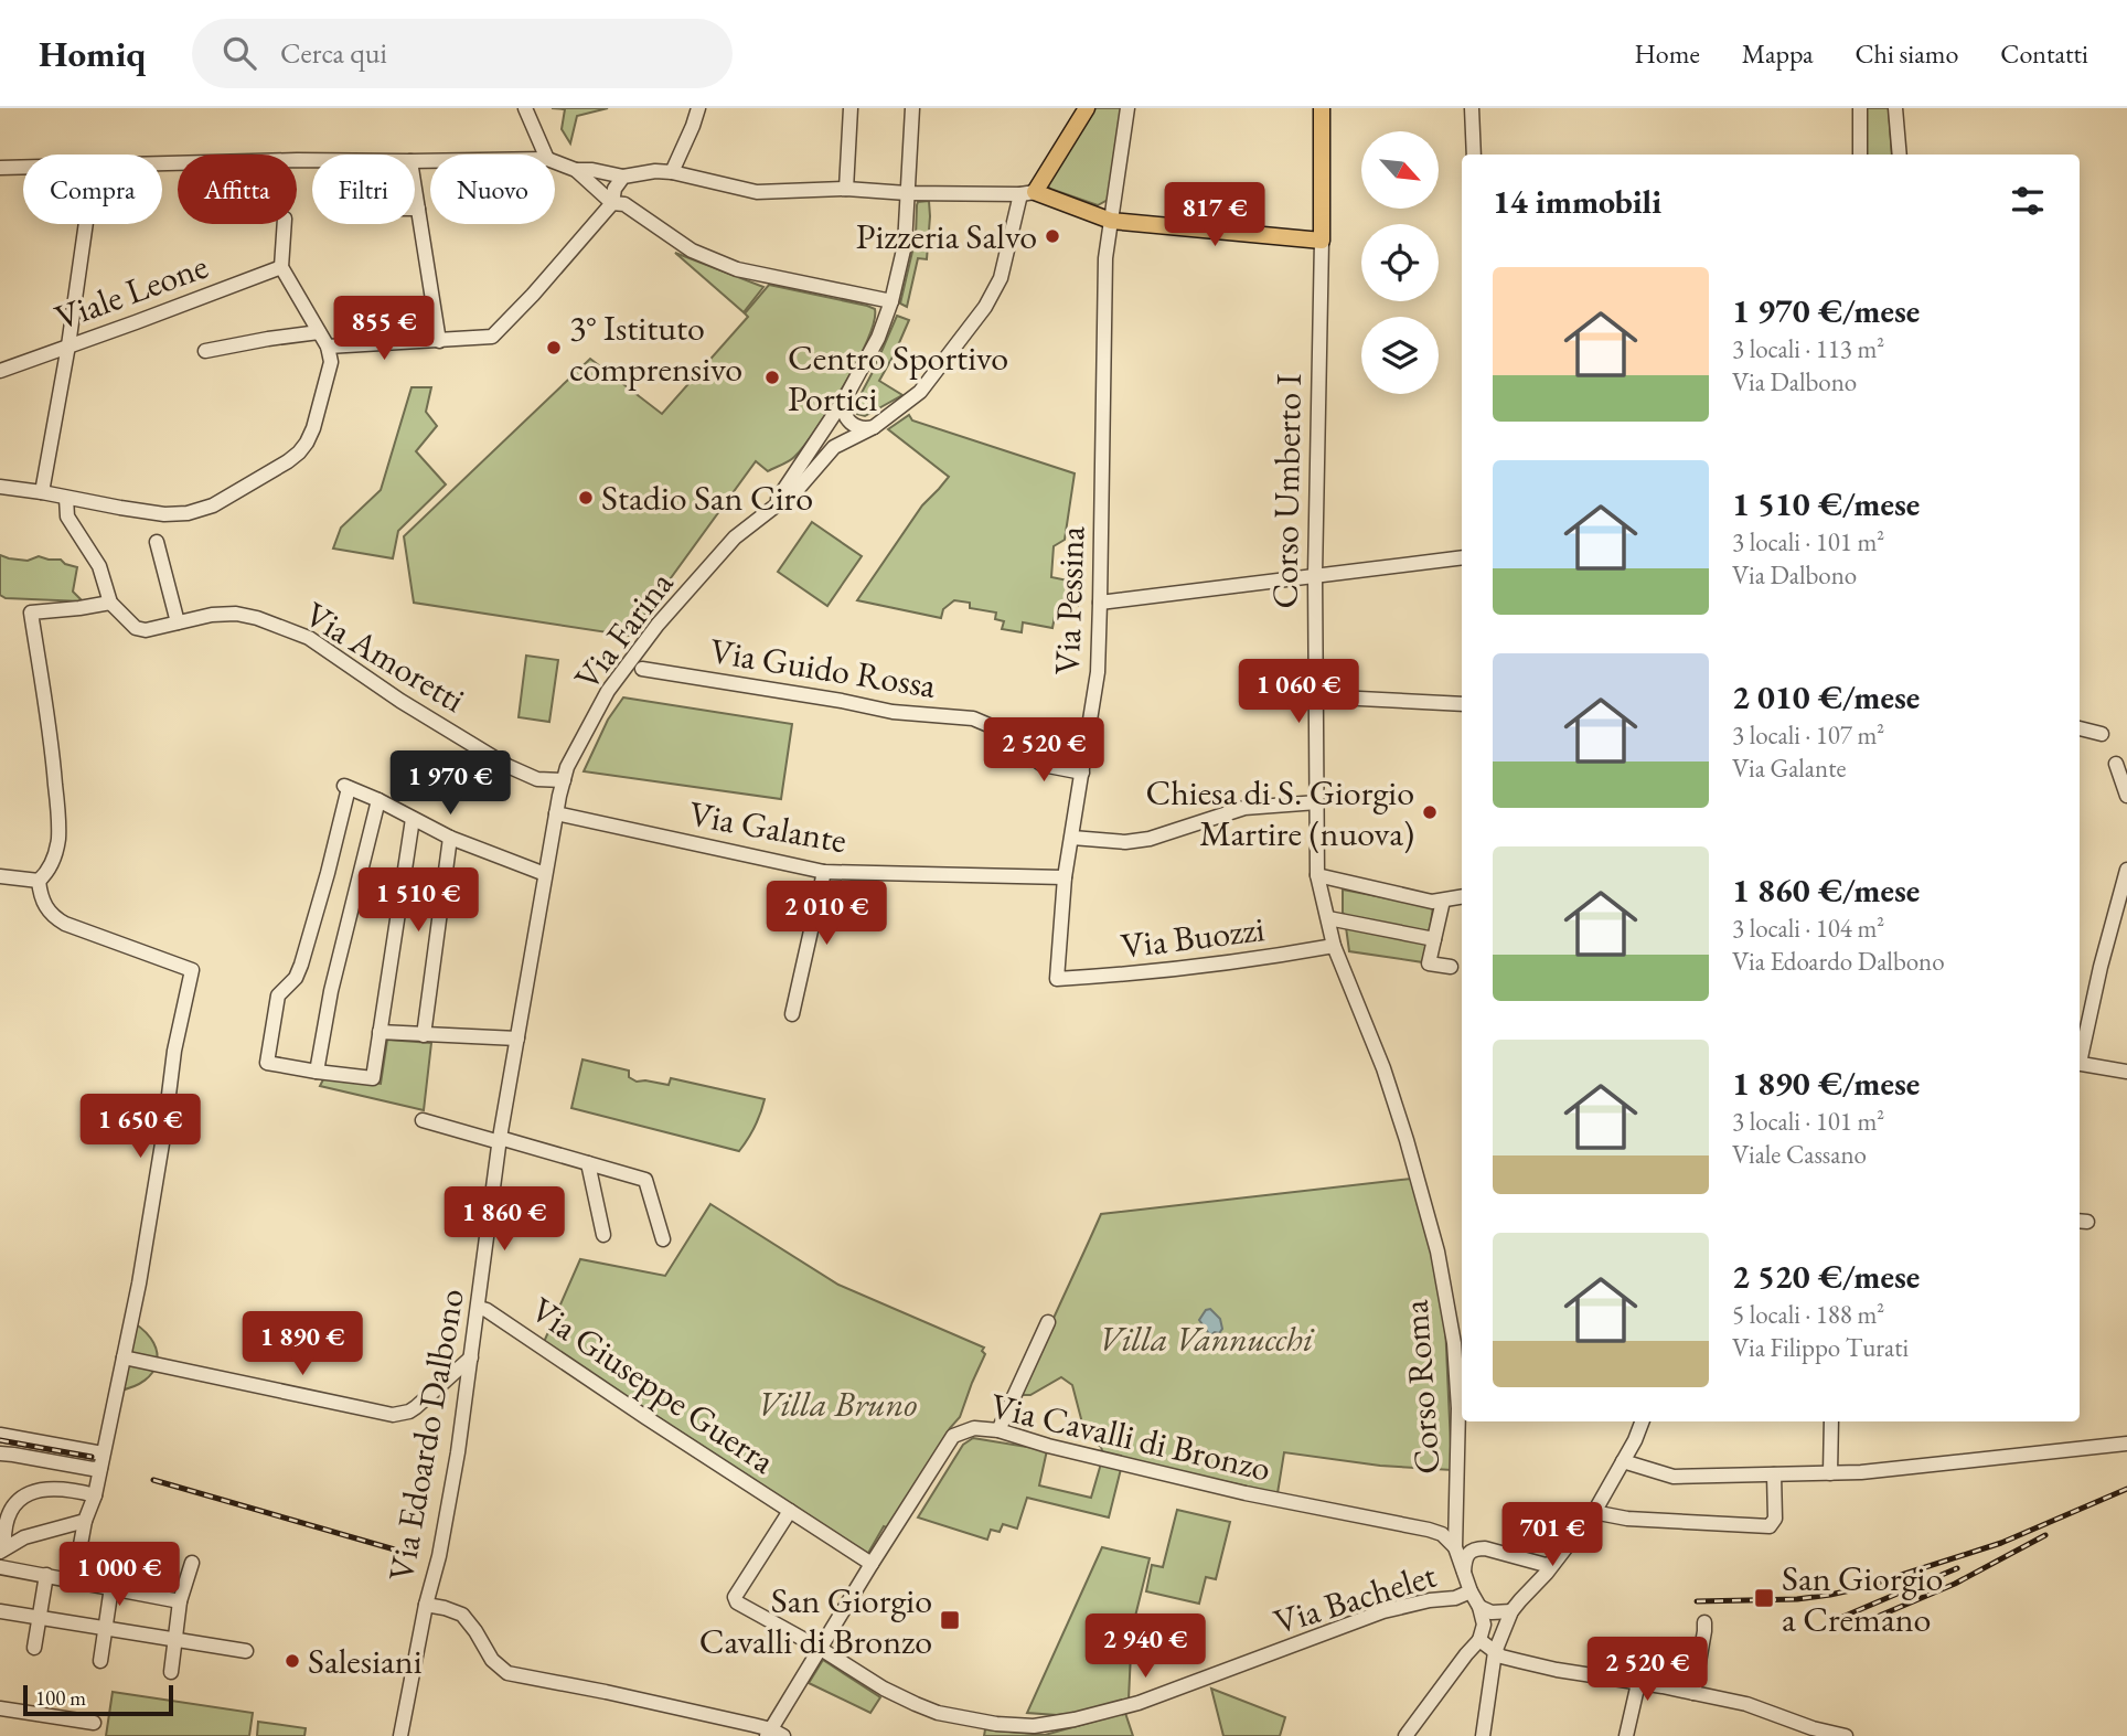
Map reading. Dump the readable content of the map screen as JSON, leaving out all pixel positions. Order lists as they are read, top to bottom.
{
  "streets": {
    "main road": ["Corso Umberto I"],
    "street": [
      "Viale Leone",
      "Via Pessina",
      "Via Farina",
      "Via Amoretti",
      "Via Guido Rossa",
      "Via Galante",
      "Via Buozzi",
      "Via Giuseppe Guerra",
      "Corso Roma",
      "Via Edoardo Dalbono",
      "Via Cavalli di Bronzo",
      "Via Bachelet"
    ]
  },
  "crossings": [
    ["Corso Umberto I", "Corso Roma"],
    ["Via Pessina", "Via Guido Rossa"],
    ["Via Pessina", "Via Galante"],
    ["Via Pessina", "Via Buozzi"],
    ["Via Farina", "Via Amoretti"],
    ["Via Farina", "Via Galante"],
    ["Via Farina", "Via Edoardo Dalbono"],
    ["Via Buozzi", "Corso Roma"],
    ["Via Giuseppe Guerra", "Via Edoardo Dalbono"],
    ["Via Giuseppe Guerra", "Via Cavalli di Bronzo"],
    ["Via Giuseppe Guerra", "Via Bachelet"],
    ["Corso Roma", "Via Cavalli di Bronzo"],
    ["Via Cavalli di Bronzo", "Via Bachelet"]
  ],
  "parks": ["Villa Vannucchi", "Villa Bruno"],
  "places": {
    "other": [
      "Pizzeria Salvo",
      "3° Istituto comprensivo",
      "Centro Sportivo Portici",
      "Stadio San Ciro",
      "Chiesa di S. Giorgio Martire (nuova)",
      "Salesiani"
    ],
    "transit": ["San Giorgio a Cremano", "San Giorgio Cavalli di Bronzo"]
  },
  "scale_bar": "100 m",
  "north": "bottom right",
  "page": {
    "header": "Homiq",
    "search": "Cerca qui",
    "nav": [
      "Home",
      "Mappa",
      "Chi siamo",
      "Contatti"
    ],
    "chip": [
      "Compra",
      "Affitta",
      "Filtri",
      "Nuovo"
    ],
    "heading": "14 immobili",
    "price": [
      "817 €",
      "855 €",
      "1 060 €",
      "2 520 €",
      "1 970 €",
      "1 510 €",
      "2 010 €",
      "1 650 €",
      "1 860 €",
      "1 890 €",
      "701 €",
      "1 000 €",
      "2 940 €",
      "2 520 €"
    ],
    "list": [
      {
        "name": "1 970 €/mese",
        "note": "3 locali · 113 m² · Via Dalbono"
      },
      {
        "name": "1 510 €/mese",
        "note": "3 locali · 101 m² · Via Dalbono"
      },
      {
        "name": "2 010 €/mese",
        "note": "3 locali · 107 m² · Via Galante"
      },
      {
        "name": "1 860 €/mese",
        "note": "3 locali · 104 m² · Via Edoardo Dalbono"
      },
      {
        "name": "1 890 €/mese",
        "note": "3 locali · 101 m² · Viale Cassano"
      },
      {
        "name": "2 520 €/mese",
        "note": "5 locali · 188 m² · Via Filippo Turati"
      }
    ],
    "scale": "100 m"
  }
}
